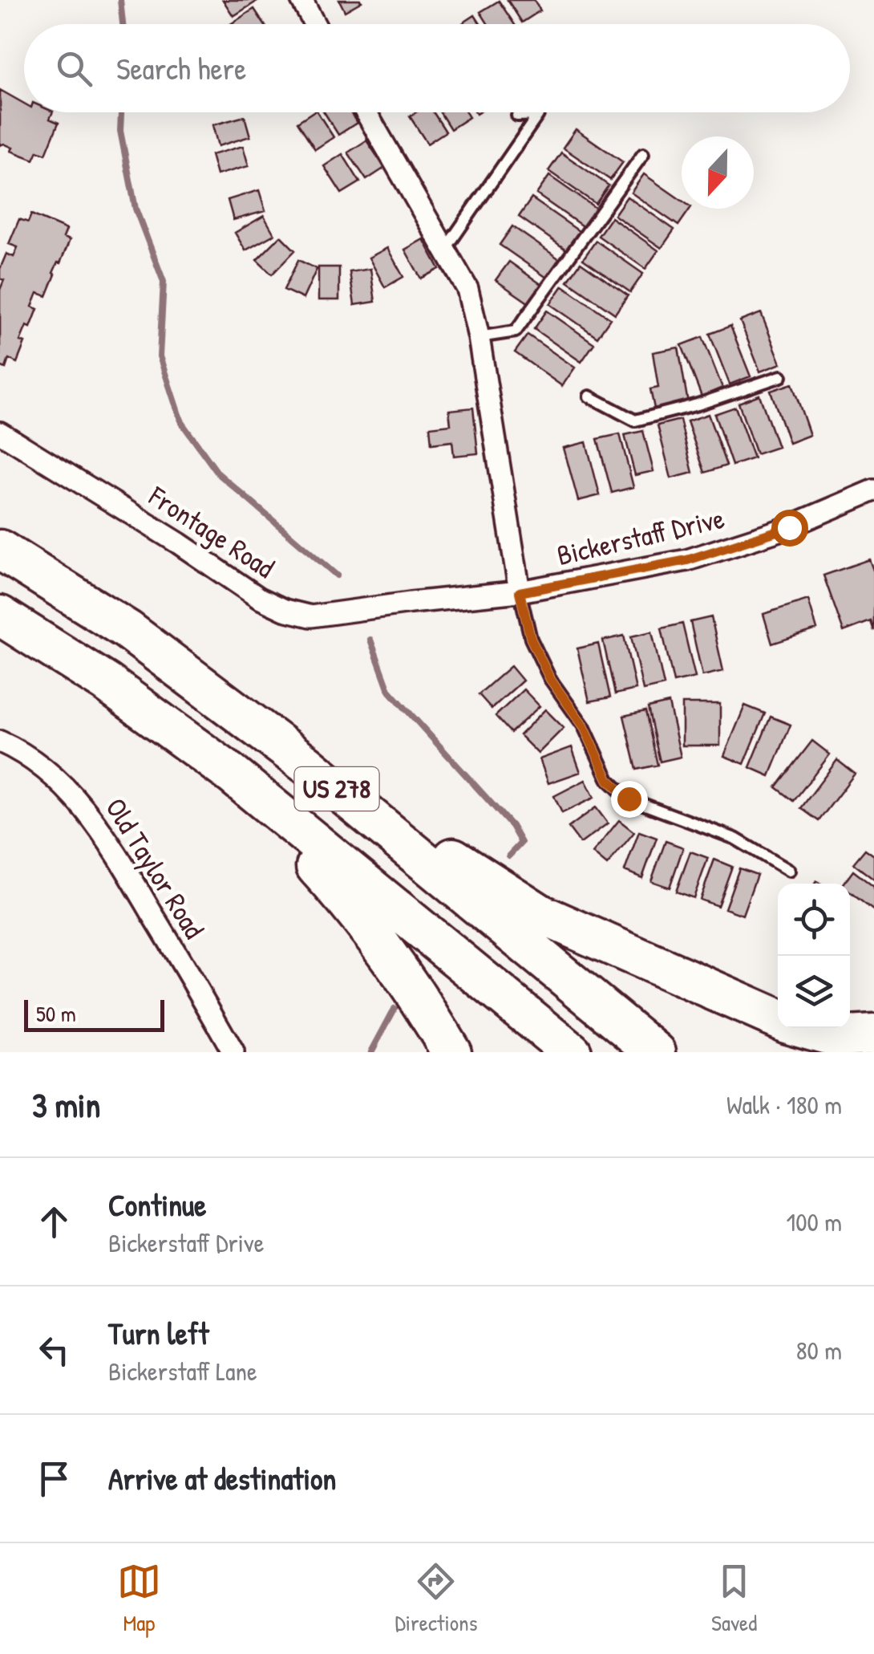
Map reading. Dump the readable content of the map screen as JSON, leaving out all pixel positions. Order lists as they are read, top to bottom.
{
  "streets": {
    "highway": ["US 278"],
    "street": ["Frontage Road", "Bickerstaff Drive", "Old Taylor Road"]
  },
  "crossings": [
    ["Frontage Road", "Bickerstaff Drive"]
  ],
  "scale_bar": "50 m",
  "north": "bottom",
  "page": {
    "search": "Search here",
    "scale": "50 m",
    "heading": ["3 min", "Walk · 180 m"],
    "list": [
      ["Continue", "Bickerstaff Drive", "100 m"],
      ["Turn left", "Bickerstaff Lane", "80 m"],
      "Arrive at destination"
    ],
    "nav": ["Map", "Directions", "Saved"]
  }
}
